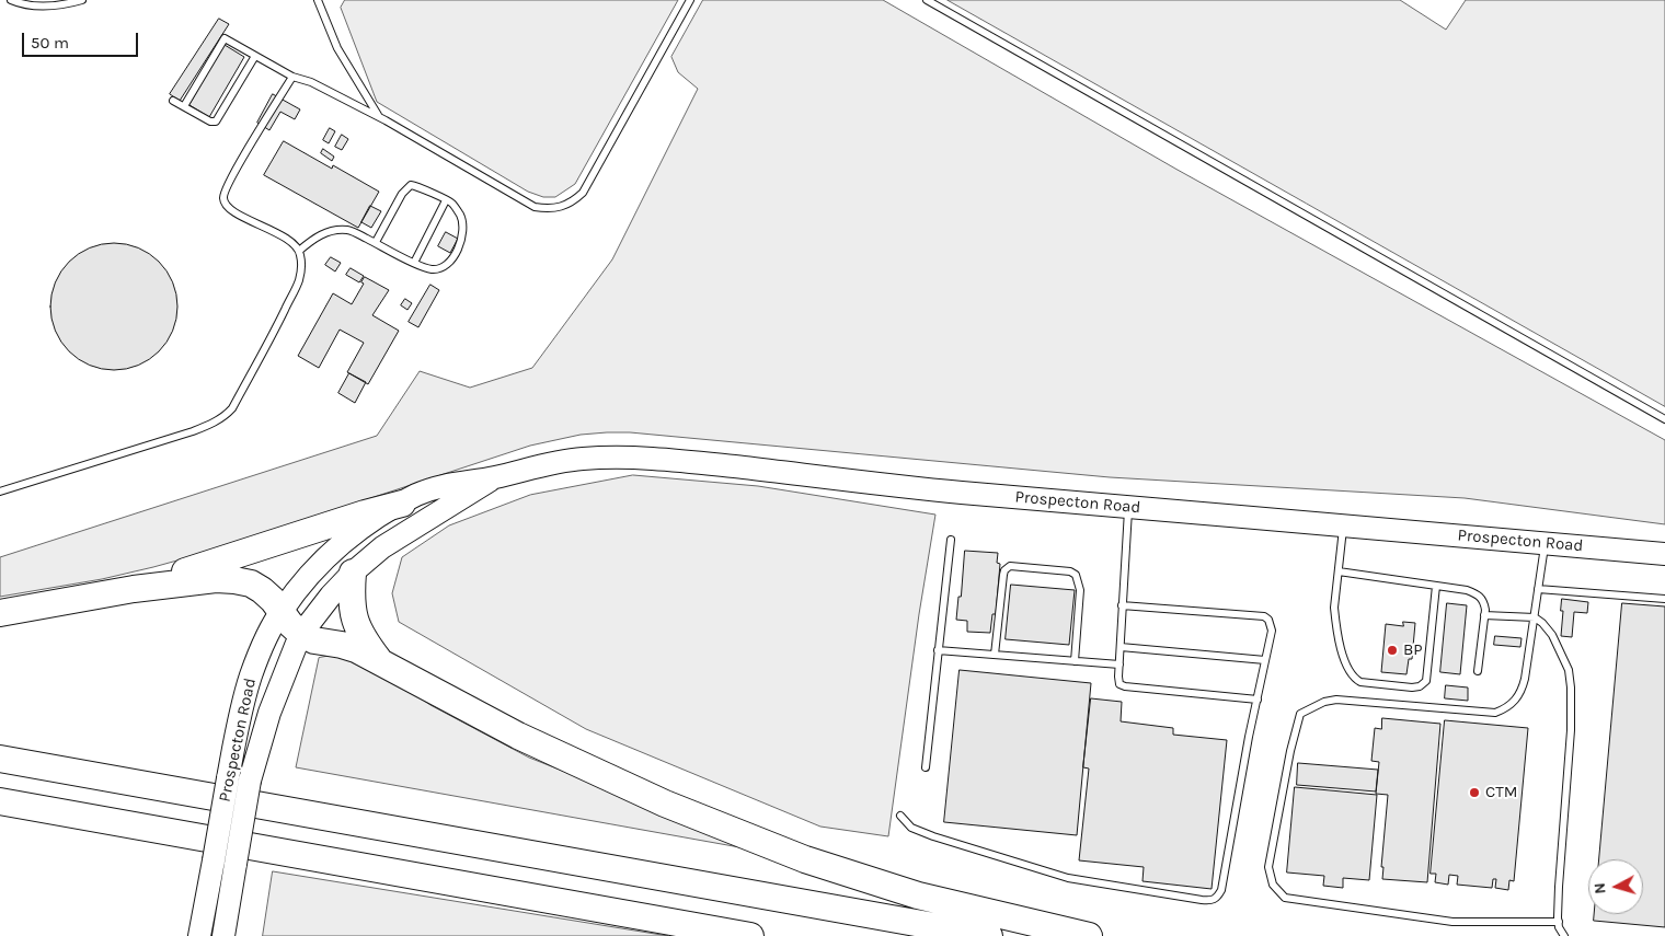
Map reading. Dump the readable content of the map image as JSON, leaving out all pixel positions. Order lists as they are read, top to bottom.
{
  "streets": {
    "main road": ["Prospecton Road"]
  },
  "places": ["BP", "CTM"],
  "scale_bar": "50 m",
  "north": "left"
}
